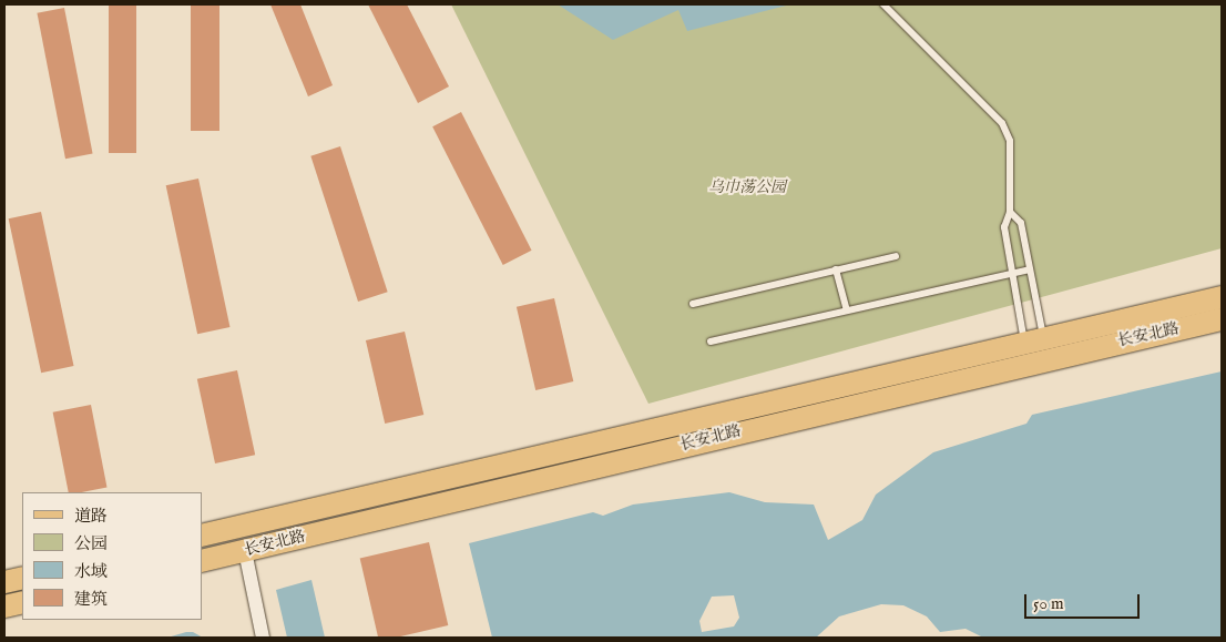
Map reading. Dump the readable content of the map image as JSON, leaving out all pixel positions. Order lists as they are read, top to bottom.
{
  "streets": {
    "main road": ["长安北路"]
  },
  "parks": ["乌巾荡公园"],
  "legend": [
    "道路",
    "公园",
    "水域",
    "建筑"
  ],
  "scale_bar": "50 m"
}
